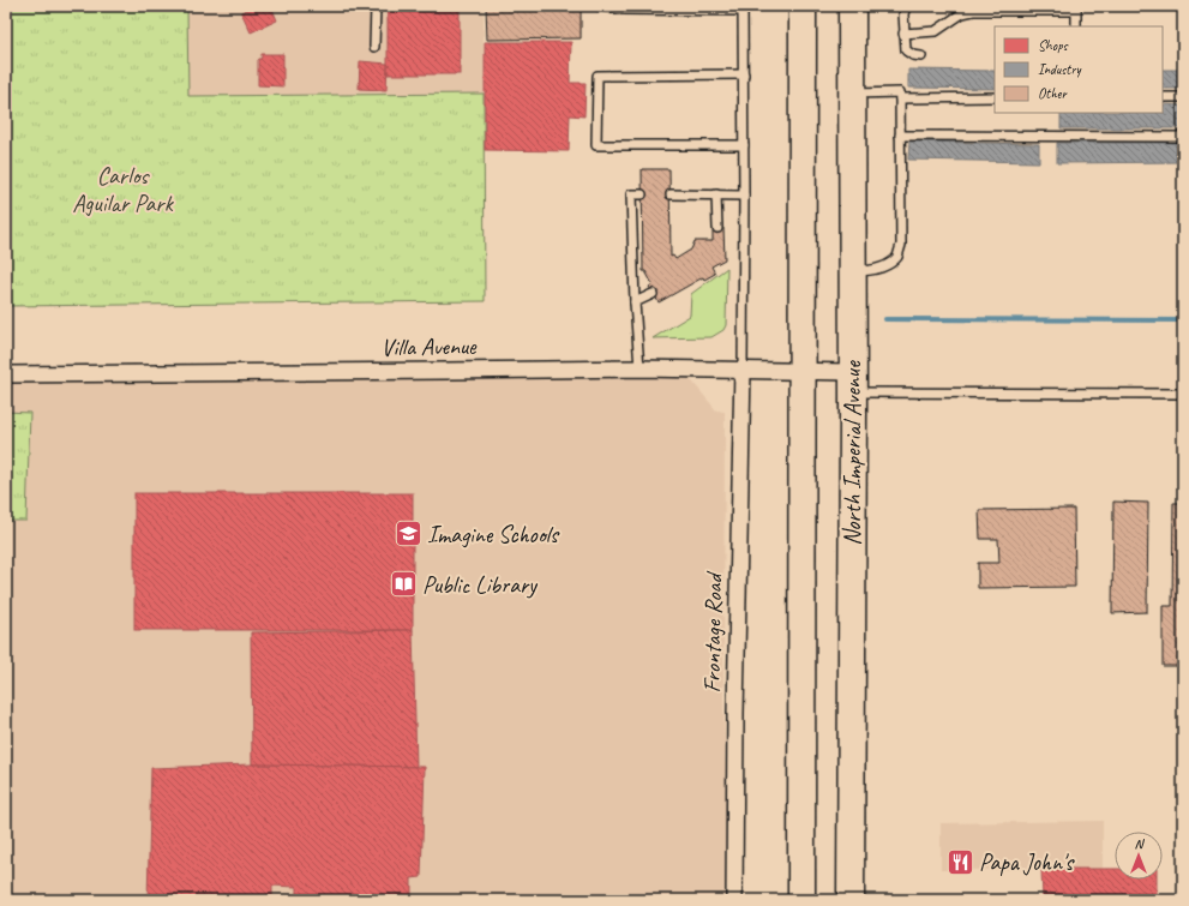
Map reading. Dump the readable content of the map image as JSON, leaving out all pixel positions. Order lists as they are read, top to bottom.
{
  "streets": {
    "highway": ["North Imperial Avenue"],
    "street": ["Villa Avenue", "Frontage Road"]
  },
  "crossings": [
    ["Villa Avenue", "North Imperial Avenue"],
    ["Villa Avenue", "Frontage Road"]
  ],
  "parks": ["Carlos Aguilar Park"],
  "places": {
    "school or university": ["Imagine Schools"],
    "library": ["Public Library"],
    "restaurant": ["Papa John's"]
  },
  "legend": ["Shops", "Industry", "Other"],
  "north": "top"
}
